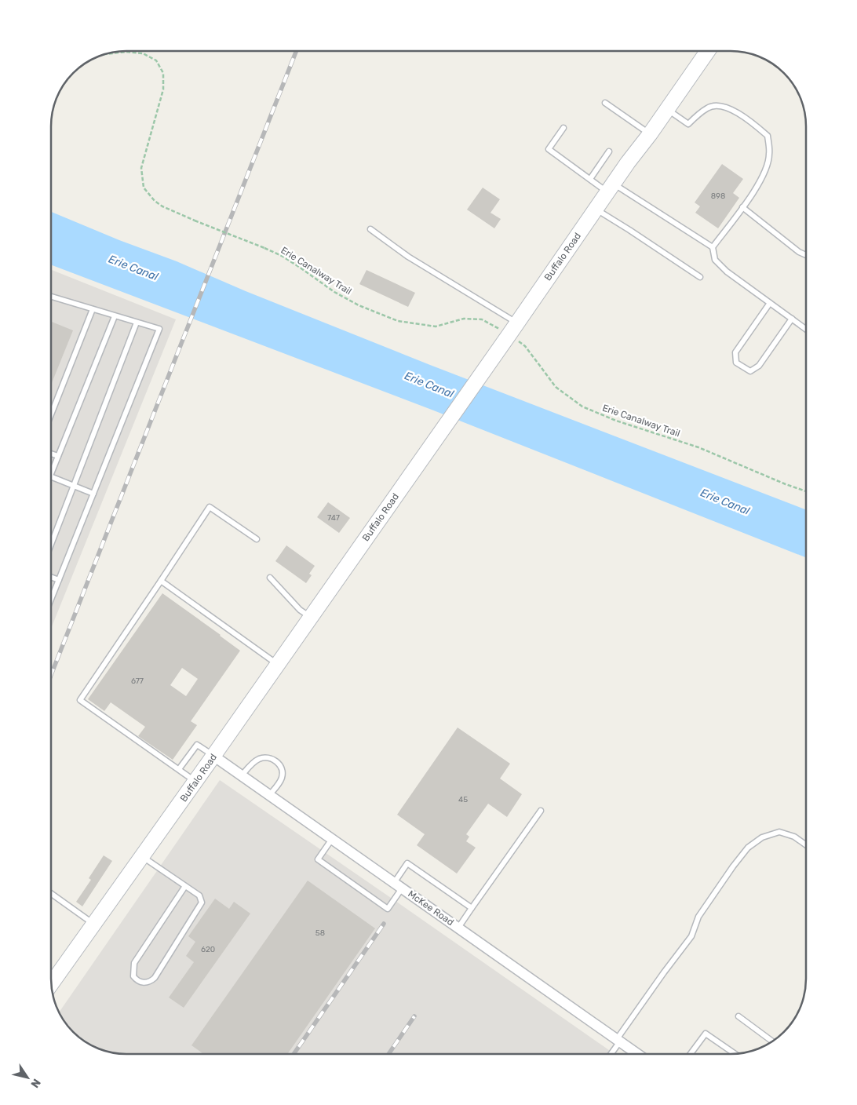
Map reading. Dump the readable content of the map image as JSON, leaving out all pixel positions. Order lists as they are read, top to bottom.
{
  "streets": {
    "main road": ["Buffalo Road"],
    "street": ["McKee Road"],
    "path": ["Erie Canalway Trail"]
  },
  "crossings": [
    ["Buffalo Road", "Erie Canalway Trail"],
    ["Buffalo Road", "McKee Road"]
  ],
  "water": ["Erie Canal"],
  "house_numbers": [
    "898",
    "747",
    "677",
    "45",
    "58",
    "620"
  ],
  "north": "bottom right"
}
